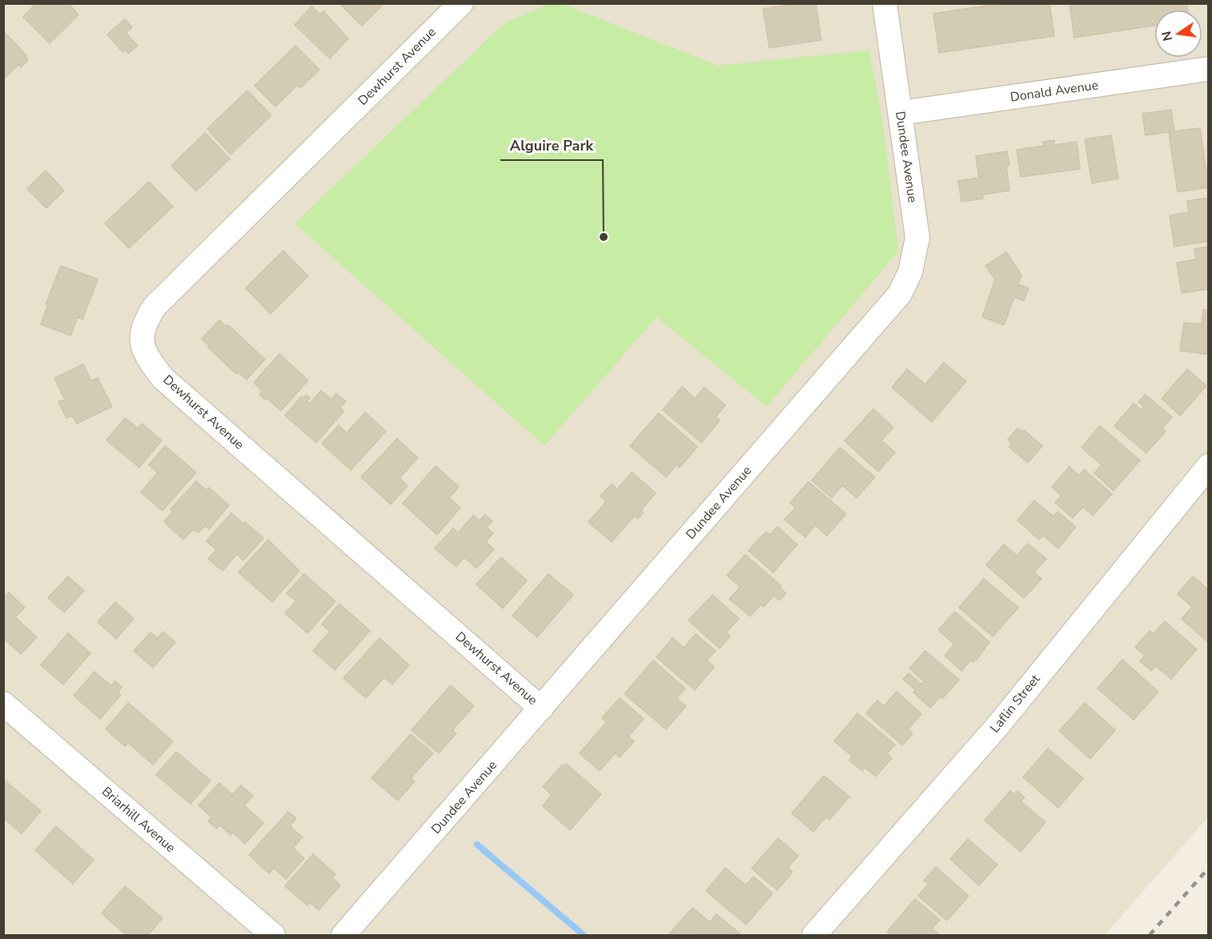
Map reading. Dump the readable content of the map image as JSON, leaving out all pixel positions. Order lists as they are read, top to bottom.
{
  "streets": {
    "street": [
      "Dewhurst Avenue",
      "Donald Avenue",
      "Dundee Avenue",
      "Laflin Street",
      "Briarhill Avenue"
    ]
  },
  "crossings": [
    ["Dewhurst Avenue", "Dundee Avenue"],
    ["Donald Avenue", "Dundee Avenue"]
  ],
  "places": ["Alguire Park"],
  "north": "left"
}
